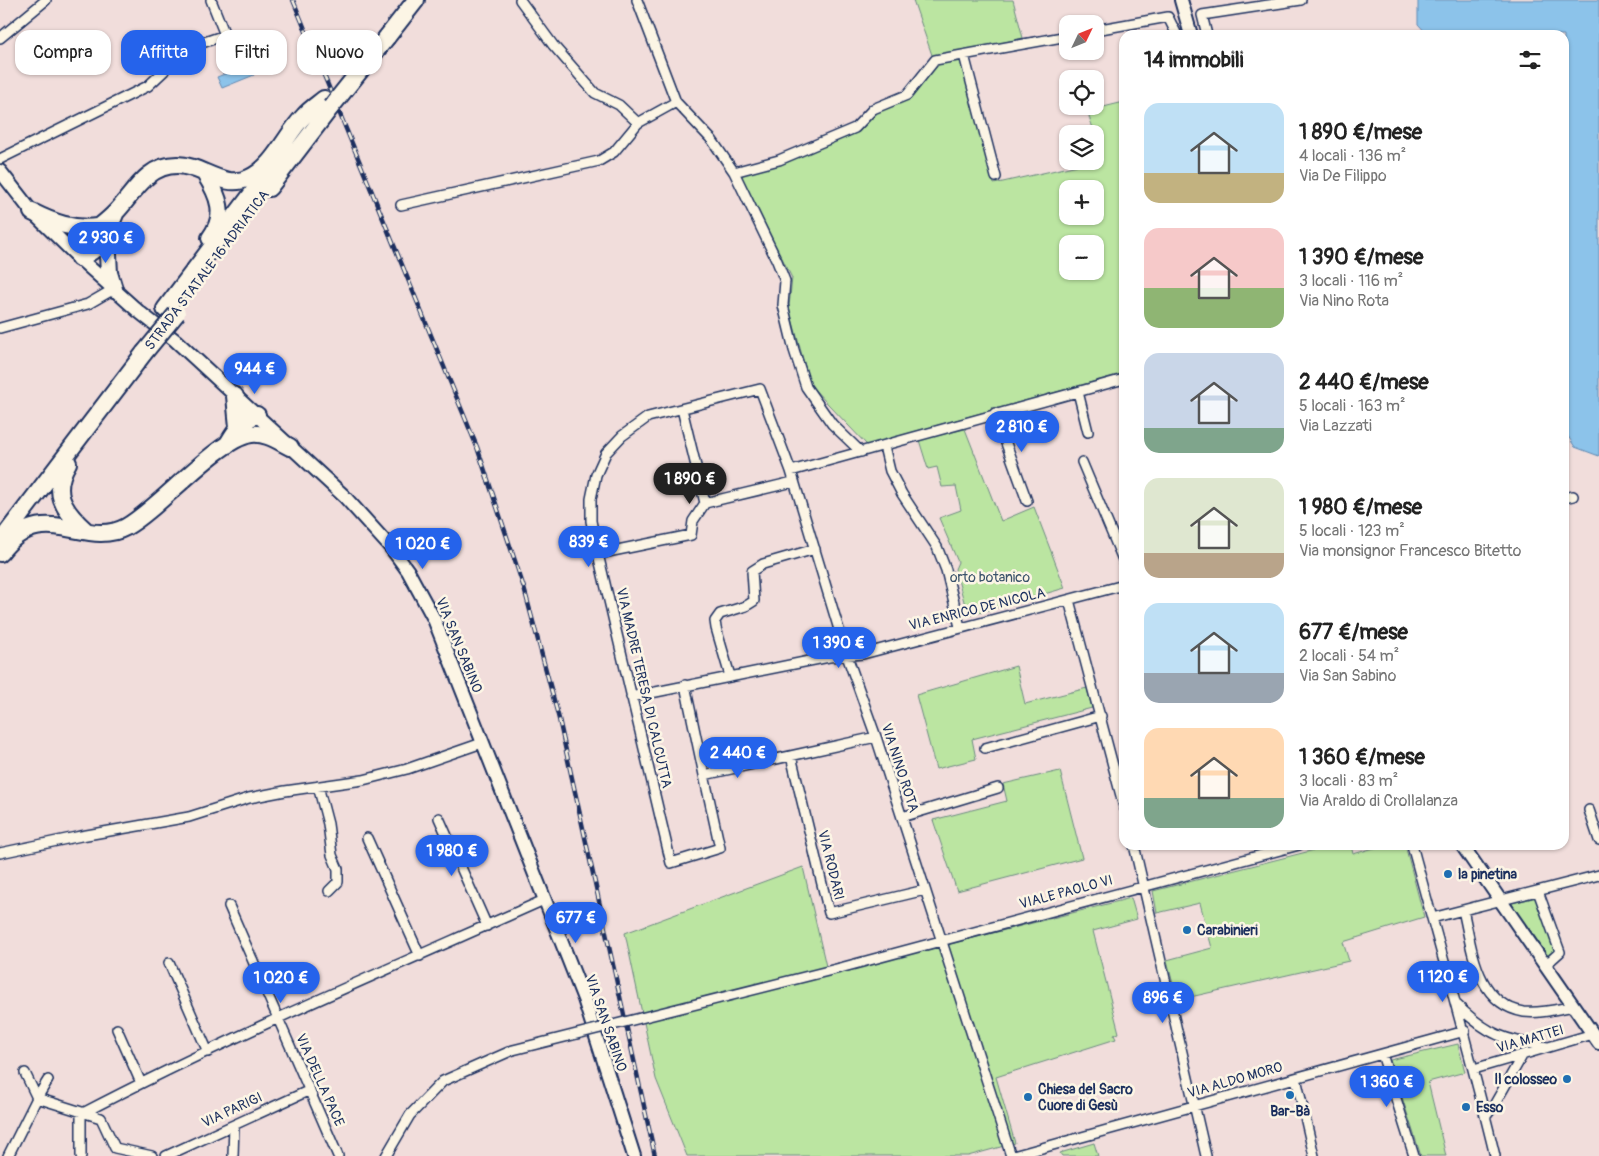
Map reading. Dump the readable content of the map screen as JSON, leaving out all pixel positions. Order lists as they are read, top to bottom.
{
  "streets": {
    "highway": ["STRADA STATALE 16 ADRIATICA"],
    "street": [
      "VIA ENRICO DE NICOLA",
      "VIA SAN SABINO",
      "VIA MADRE TERESA DI CALCUTTA",
      "VIA NINO ROTA",
      "VIA RODARI",
      "VIALE PAOLO VI",
      "VIA MATTEI",
      "VIA DELLA PACE",
      "VIA ALDO MORO",
      "VIA PARIGI"
    ]
  },
  "crossings": [
    ["VIA ENRICO DE NICOLA", "VIA MADRE TERESA DI CALCUTTA"],
    ["VIA ENRICO DE NICOLA", "VIA NINO ROTA"],
    ["VIA MADRE TERESA DI CALCUTTA", "VIA NINO ROTA"],
    ["VIA NINO ROTA", "VIA RODARI"],
    ["VIA NINO ROTA", "VIALE PAOLO VI"],
    ["VIA NINO ROTA", "VIA ALDO MORO"],
    ["VIA DELLA PACE", "VIA PARIGI"]
  ],
  "parks": ["orto botanico"],
  "places": [
    "la pinetina",
    "Carabinieri",
    "Il colosseo",
    "Bar-Bà",
    "Chiesa del Sacro Cuore di Gesù",
    "Esso"
  ],
  "north": "top right",
  "page": {
    "map_buttons": ["+", "−"],
    "chip": [
      "Compra",
      "Affitta",
      "Filtri",
      "Nuovo"
    ],
    "heading": "14 immobili",
    "list": [
      {
        "name": "1 890 €/mese",
        "note": "4 locali · 136 m² · Via De Filippo"
      },
      {
        "name": "1 390 €/mese",
        "note": "3 locali · 116 m² · Via Nino Rota"
      },
      {
        "name": "2 440 €/mese",
        "note": "5 locali · 163 m² · Via Lazzati"
      },
      {
        "name": "1 980 €/mese",
        "note": "5 locali · 123 m² · Via monsignor Francesco Bitetto"
      },
      {
        "name": "677 €/mese",
        "note": "2 locali · 54 m² · Via San Sabino"
      },
      {
        "name": "1 360 €/mese",
        "note": "3 locali · 83 m² · Via Araldo di Crollalanza"
      }
    ],
    "price": [
      "2 930 €",
      "944 €",
      "2 810 €",
      "1 890 €",
      "839 €",
      "1 020 €",
      "1 390 €",
      "2 440 €",
      "1 980 €",
      "677 €",
      "1 120 €",
      "1 020 €",
      "896 €",
      "1 360 €"
    ]
  }
}
